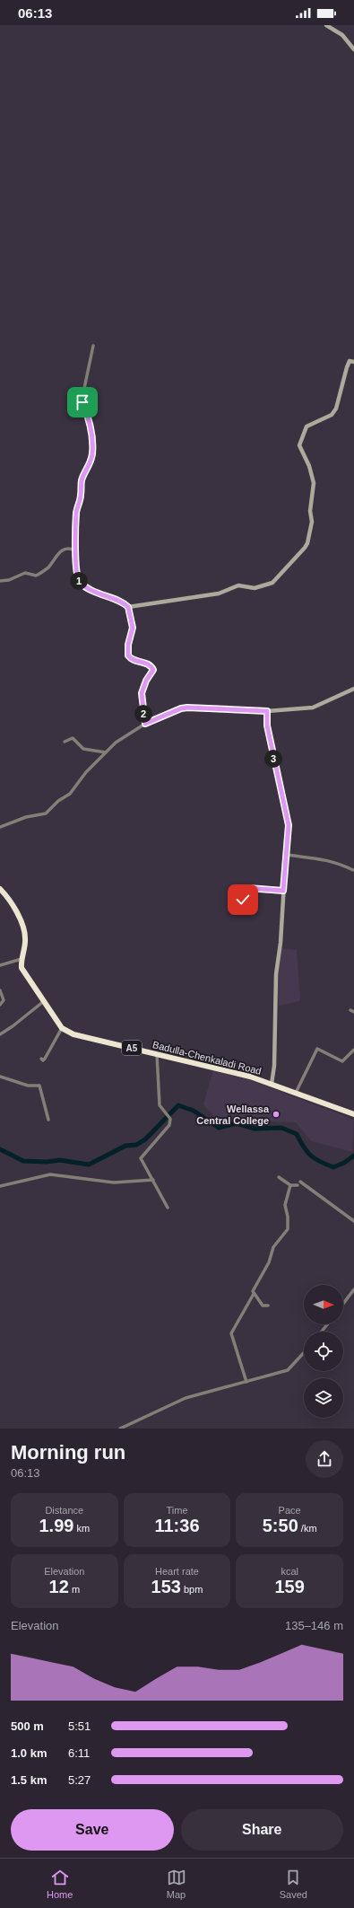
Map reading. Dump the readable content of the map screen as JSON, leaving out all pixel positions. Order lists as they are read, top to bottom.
{
  "streets": {
    "highway": ["A5", "Badulla-Chenkaladi Road"]
  },
  "places": ["Wellassa Central College"],
  "north": "right",
  "page": {
    "status": "06:13",
    "pins": ["1", "2", "3"],
    "heading": ["Morning run", "06:13"],
    "stats": [
      ["Distance", "1.99 km"],
      ["Time", "11:36"],
      ["Pace", "5:50 /km"],
      ["Elevation", "12 m"],
      ["Heart rate", "153 bpm"],
      ["kcal", "159"]
    ],
    "chart": ["Elevation", "135–146 m"],
    "list": [
      {
        "name": "500 m",
        "note": "5:51"
      },
      {
        "name": "1.0 km",
        "note": "6:11"
      },
      {
        "name": "1.5 km",
        "note": "5:27"
      }
    ],
    "buttons": ["Save", "Share"],
    "tabs": ["Home", "Map", "Saved"]
  }
}
